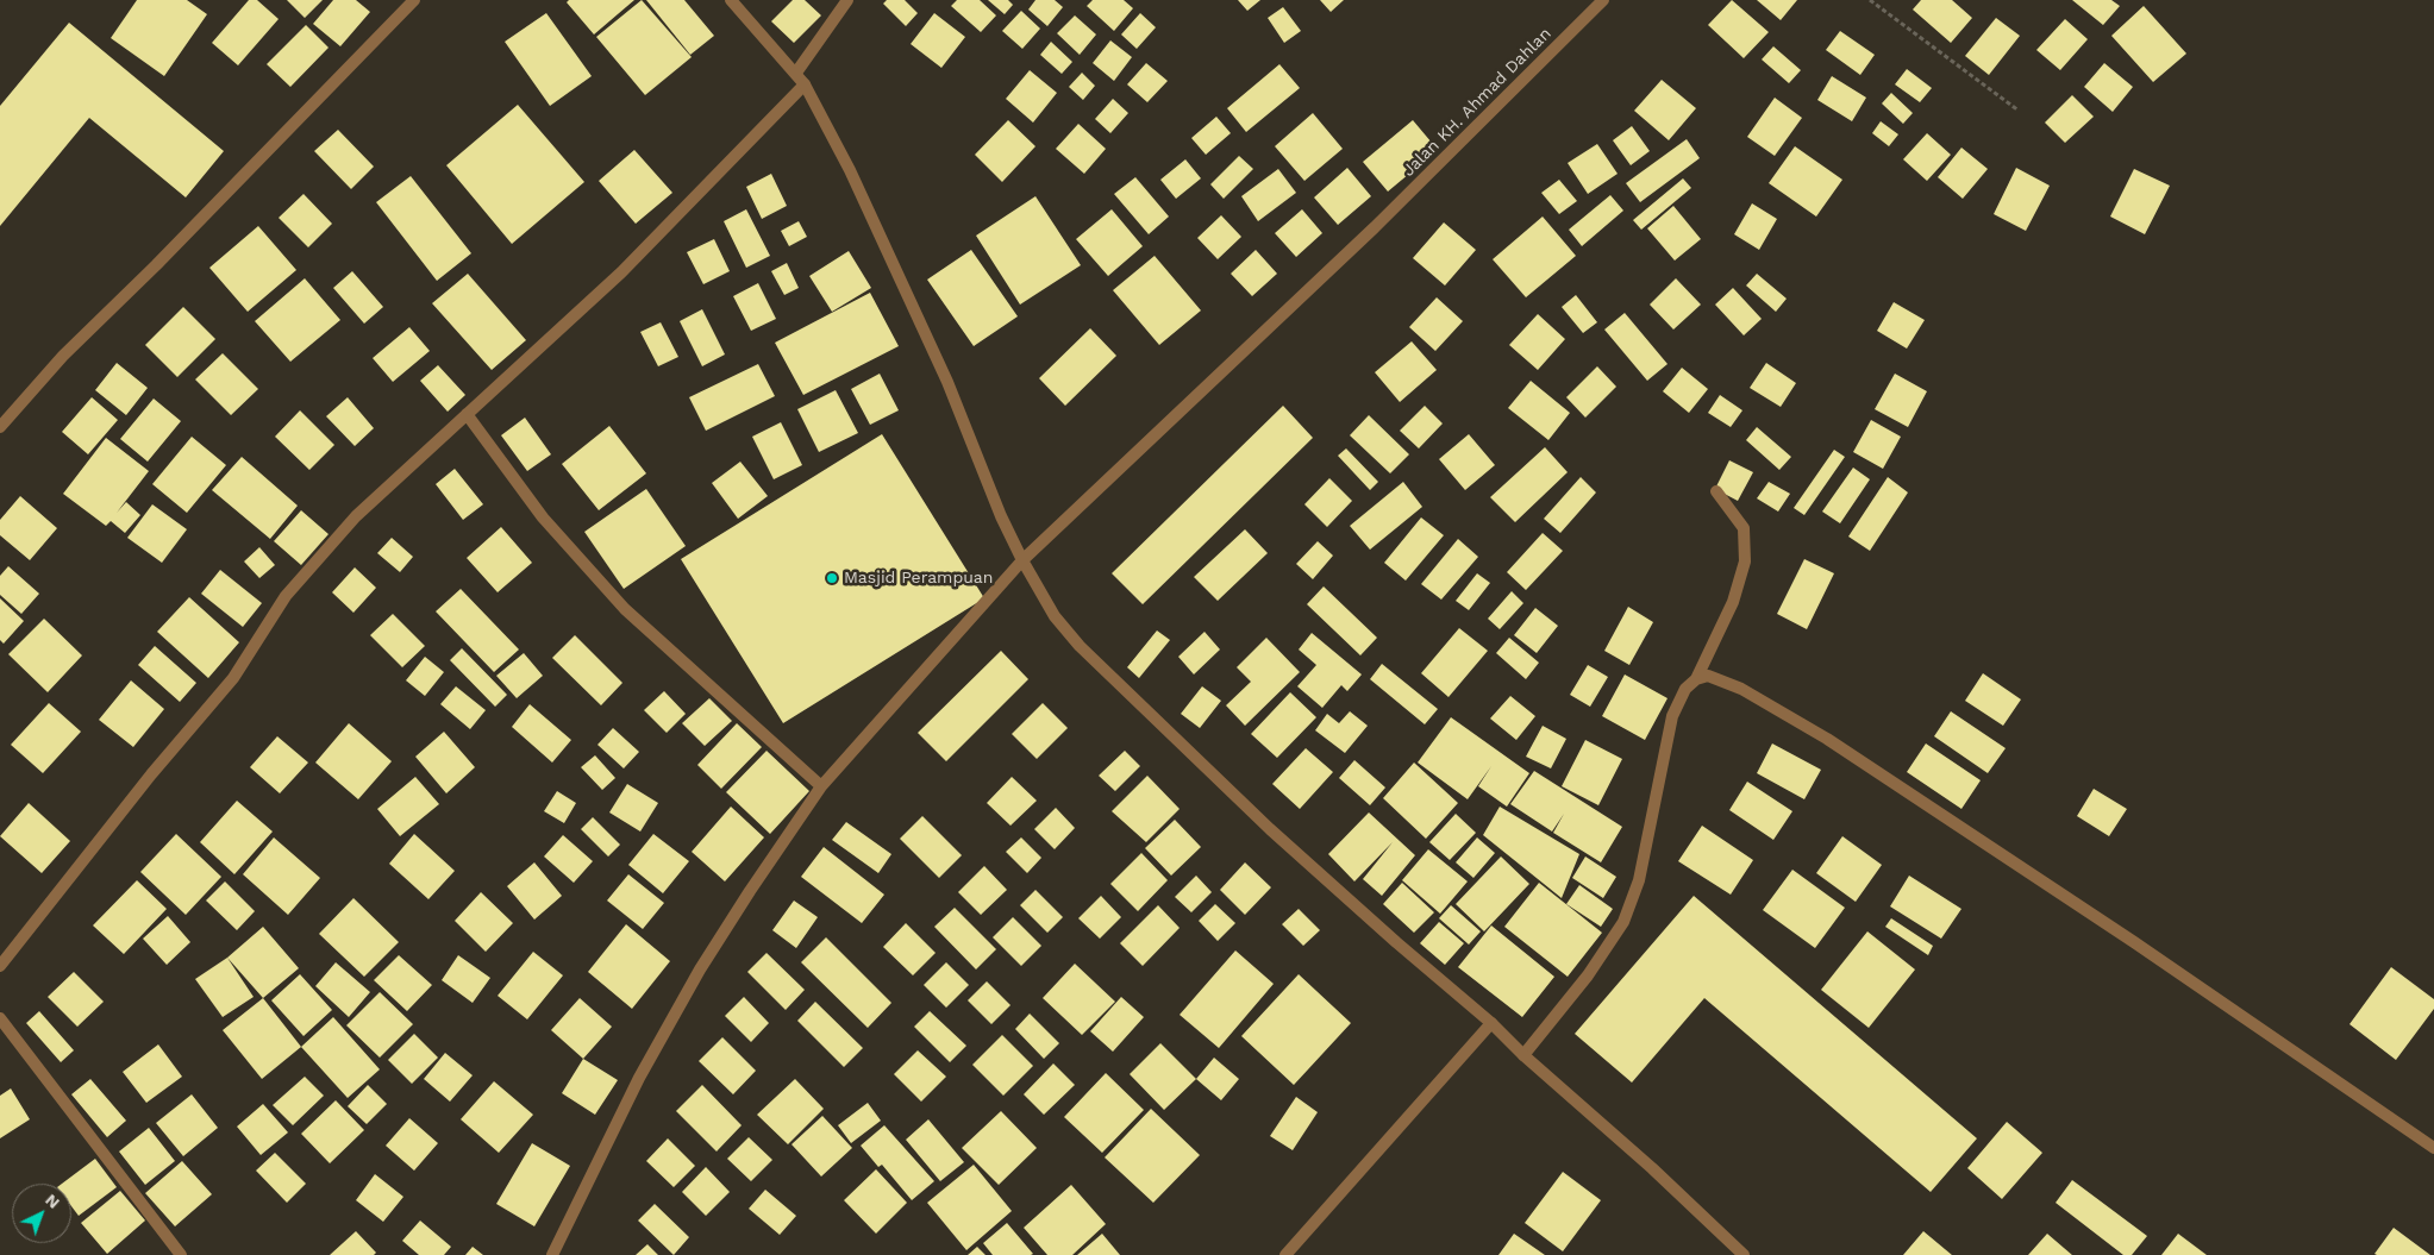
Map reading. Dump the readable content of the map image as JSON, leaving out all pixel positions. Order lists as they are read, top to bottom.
{
  "streets": {
    "street": ["Jalan KH. Ahmad Dahlan"]
  },
  "places": ["Masjid Perampuan"],
  "north": "top right"
}
